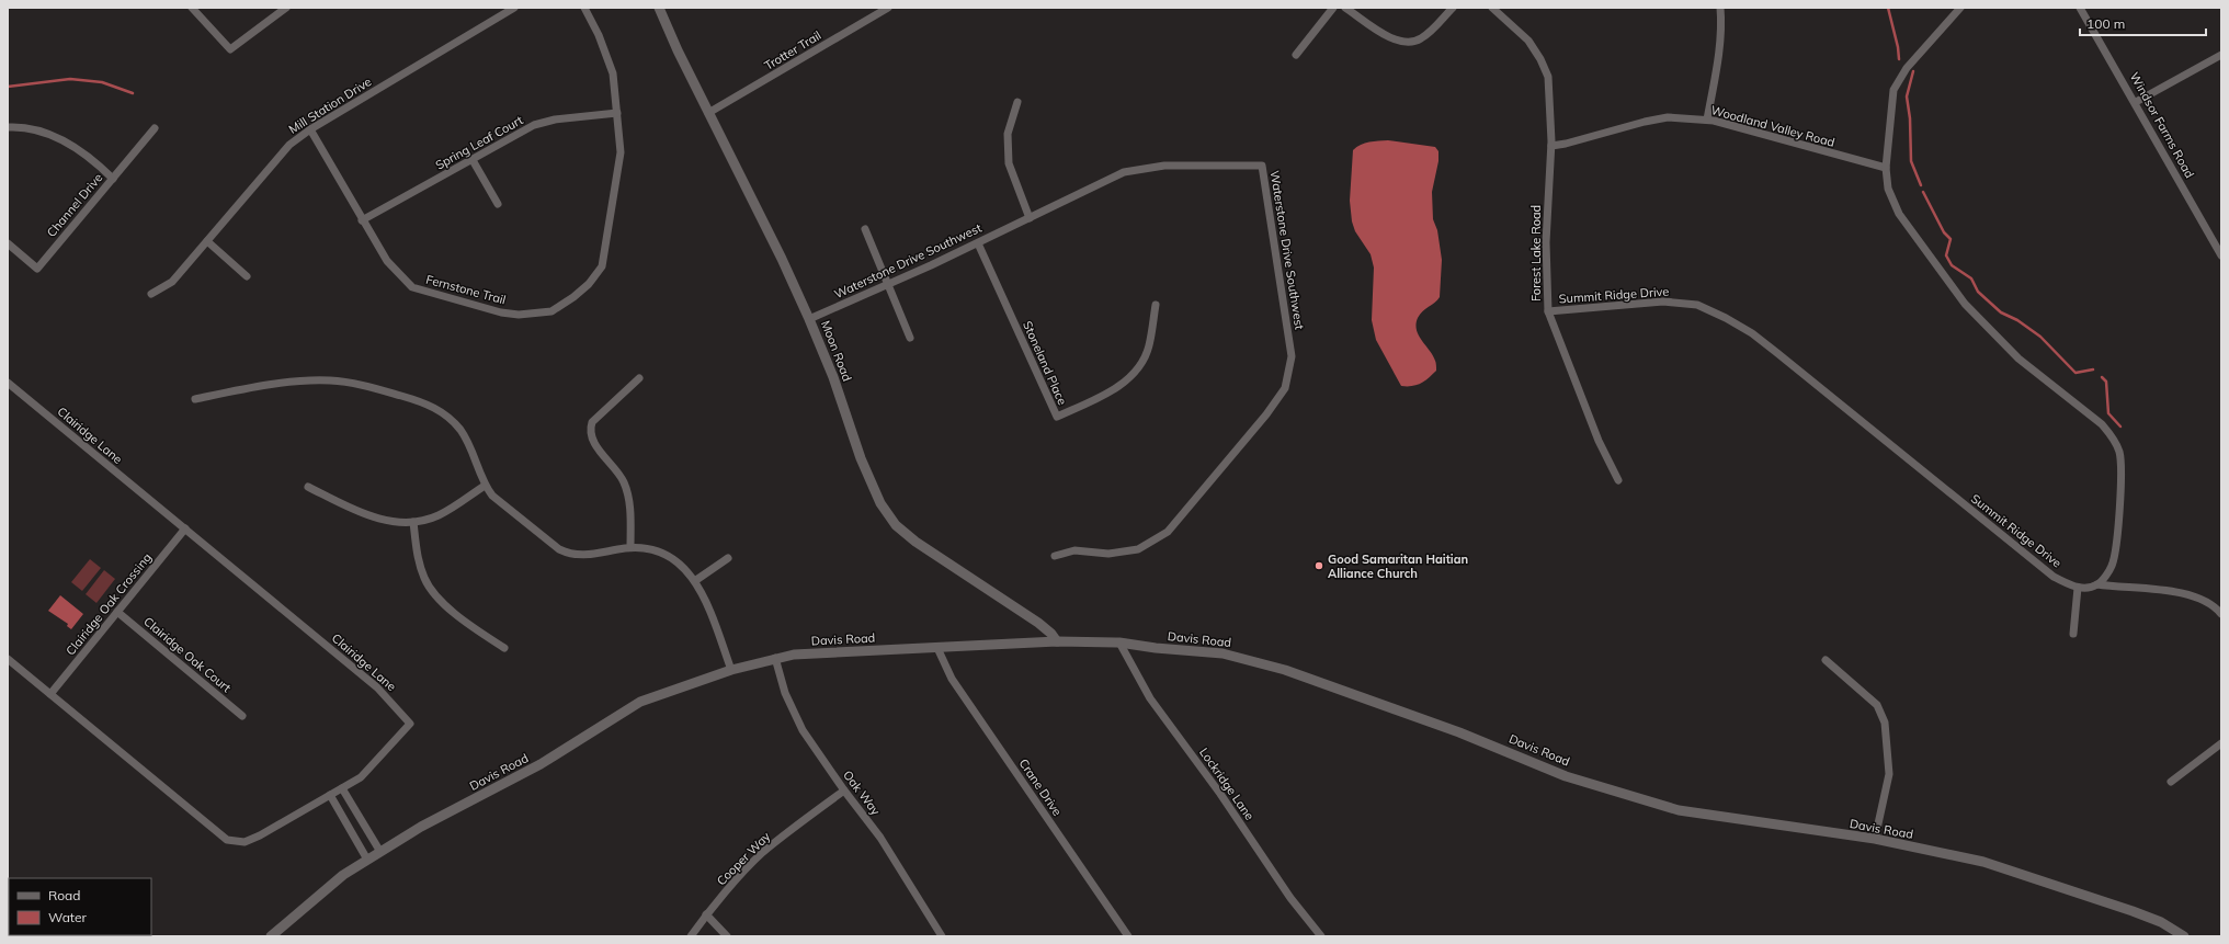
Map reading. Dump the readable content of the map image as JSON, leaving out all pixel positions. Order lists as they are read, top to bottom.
{
  "streets": {
    "street": [
      "Trotter Trail",
      "Mill Station Drive",
      "Windsor Farms Road",
      "Woodland Valley Road",
      "Spring Leaf Court",
      "Channel Drive",
      "Waterstone Drive Southwest",
      "Forest Lake Road",
      "Fernstone Trail",
      "Summit Ridge Drive",
      "Moon Road",
      "Stoneland Place",
      "Clairidge Lane",
      "Clairidge Oak Crossing",
      "Davis Road",
      "Clairidge Oak Court",
      "Lockridge Lane",
      "Crane Drive",
      "Oak Way",
      "Cooper Way"
    ]
  },
  "crossings": [
    ["Trotter Trail", "Moon Road"],
    ["Mill Station Drive", "Fernstone Trail"],
    ["Woodland Valley Road", "Forest Lake Road"],
    ["Spring Leaf Court", "Fernstone Trail"],
    ["Waterstone Drive Southwest", "Moon Road"],
    ["Waterstone Drive Southwest", "Stoneland Place"],
    ["Forest Lake Road", "Summit Ridge Drive"],
    ["Moon Road", "Davis Road"],
    ["Clairidge Lane", "Clairidge Oak Crossing"],
    ["Clairidge Oak Crossing", "Clairidge Oak Court"],
    ["Davis Road", "Lockridge Lane"],
    ["Davis Road", "Crane Drive"],
    ["Davis Road", "Oak Way"],
    ["Oak Way", "Cooper Way"]
  ],
  "places": ["Good Samaritan Haitian Alliance Church"],
  "legend": ["Road", "Water"],
  "scale_bar": "100 m"
}
